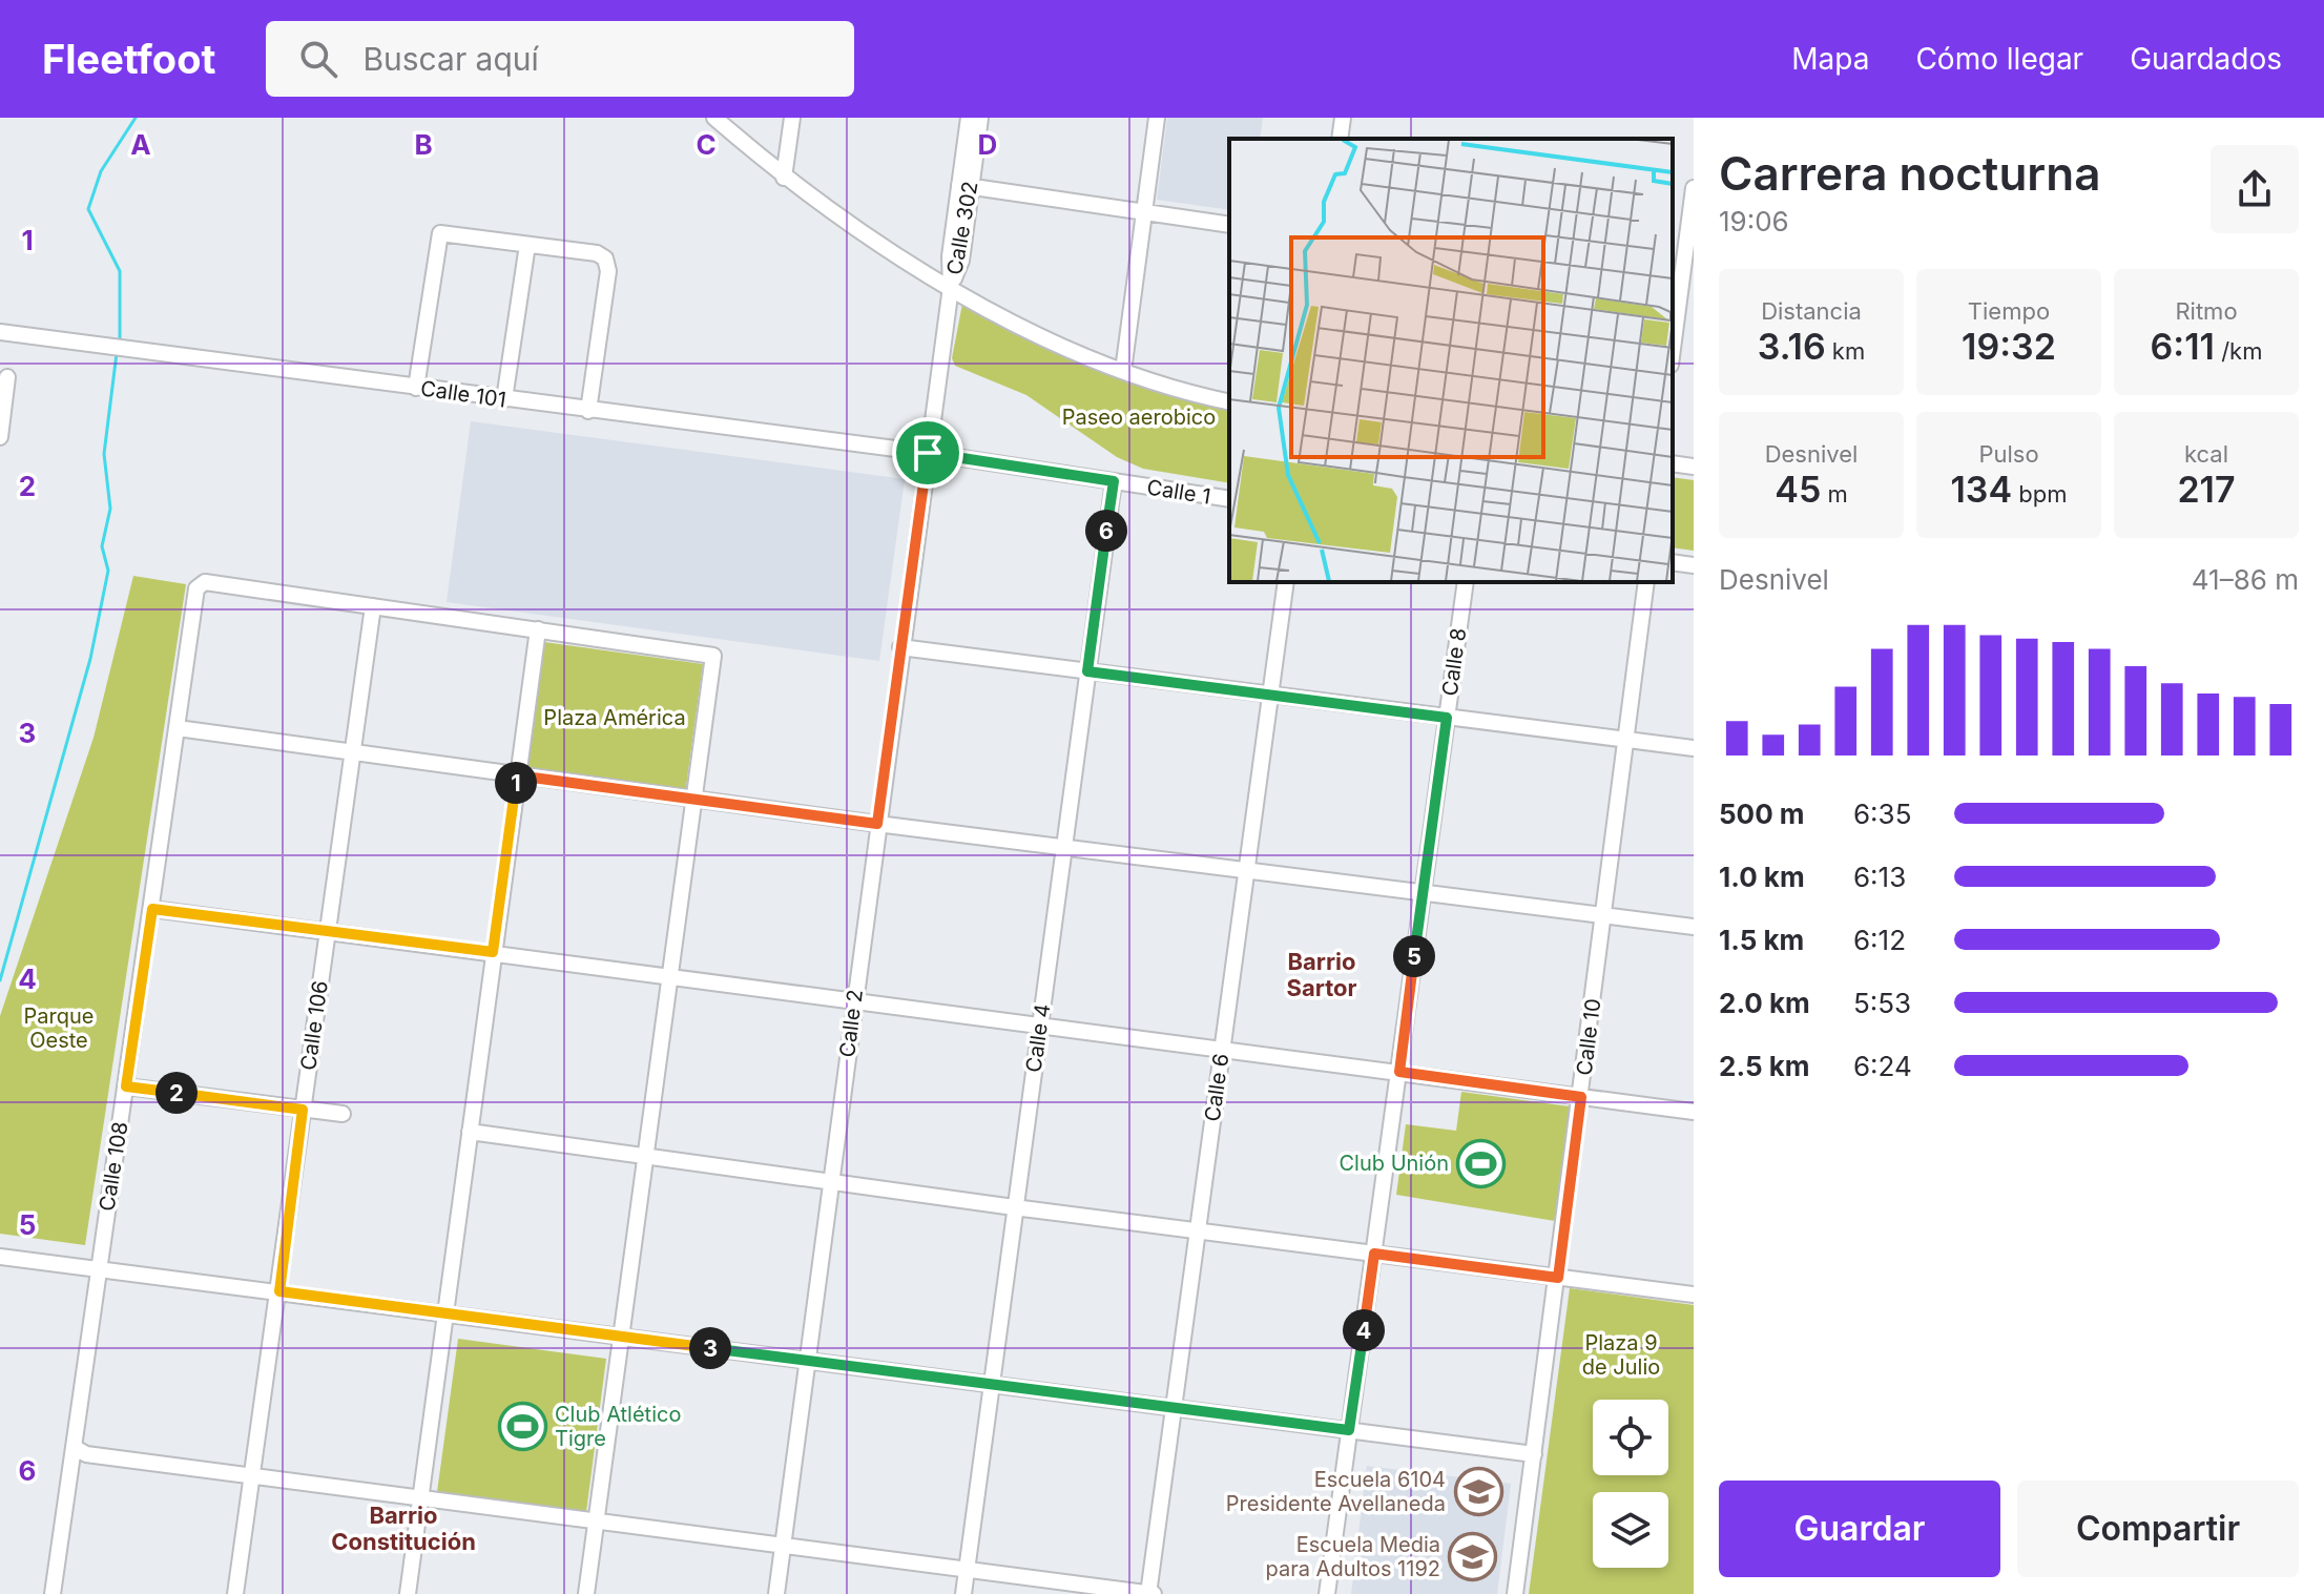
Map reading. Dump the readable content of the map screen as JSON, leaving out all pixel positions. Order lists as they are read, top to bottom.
{
  "streets": {
    "street": [
      "Calle 302",
      "Calle 101",
      "Calle 1",
      "Calle 8",
      "Calle 2",
      "Calle 106",
      "Calle 10",
      "Calle 4",
      "Calle 6",
      "Calle 108"
    ]
  },
  "crossings": [
    ["Calle 302", "Calle 101"],
    ["Calle 302", "Calle 1"],
    ["Calle 302", "Calle 2"],
    ["Calle 101", "Calle 1"],
    ["Calle 101", "Calle 2"],
    ["Calle 1", "Calle 2"],
    ["Calle 1", "Calle 4"],
    ["Calle 106", "Calle 108"]
  ],
  "districts": ["Barrio Sartor", "Barrio Constitución"],
  "parks": [
    "Paseo aerobico",
    "Plaza América",
    "Parque Oeste",
    "Plaza 9 de Julio"
  ],
  "places": {
    "sports": ["Club Unión", "Club Atlético Tigre"],
    "school or university": ["Escuela 6104 Presidente Avellaneda", "Escuela Media para Adultos 1192"]
  },
  "page": {
    "header": "Fleetfoot",
    "search": "Buscar aquí",
    "nav": ["Mapa", "Cómo llegar", "Guardados"],
    "heading": ["Carrera nocturna", "19:06"],
    "stats": [
      ["Distancia", "3.16 km"],
      ["Tiempo", "19:32"],
      ["Ritmo", "6:11 /km"],
      ["Desnivel", "45 m"],
      ["Pulso", "134 bpm"],
      ["kcal", "217"]
    ],
    "pins": [
      "6",
      "1",
      "5",
      "2",
      "4",
      "3"
    ],
    "chart": ["Desnivel", "41–86 m"],
    "list": [
      {
        "name": "500 m",
        "note": "6:35"
      },
      {
        "name": "1.0 km",
        "note": "6:13"
      },
      {
        "name": "1.5 km",
        "note": "6:12"
      },
      {
        "name": "2.0 km",
        "note": "5:53"
      },
      {
        "name": "2.5 km",
        "note": "6:24"
      }
    ],
    "buttons": ["Guardar", "Compartir"]
  },
  "grid": {
    "columns": [
      "A",
      "B",
      "C",
      "D"
    ],
    "rows": [
      "1",
      "2",
      "3",
      "4",
      "5",
      "6"
    ]
  }
}
